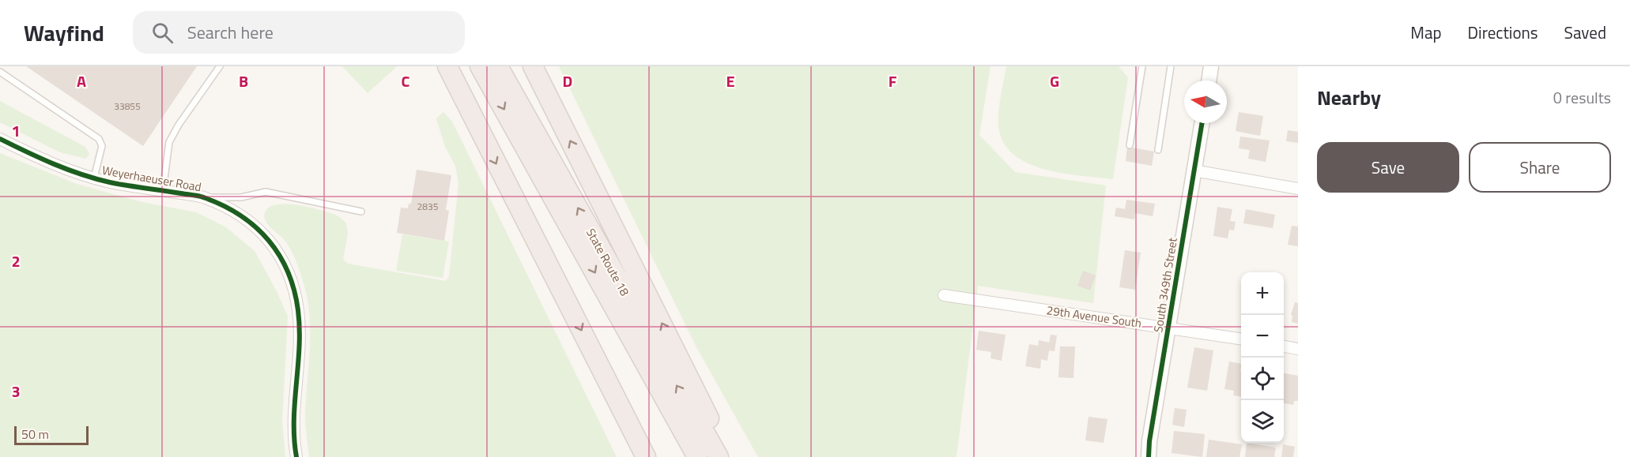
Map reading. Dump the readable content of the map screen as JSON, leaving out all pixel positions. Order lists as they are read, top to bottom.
{
  "streets": {
    "highway": ["State Route 18"],
    "street": ["Weyerhaeuser Road", "South 349th Street", "29th Avenue South"]
  },
  "crossings": [
    ["South 349th Street", "29th Avenue South"]
  ],
  "house_numbers": ["33855", "2835"],
  "scale_bar": "50 m",
  "north": "left",
  "page": {
    "header": "Wayfind",
    "search": "Search here",
    "nav": ["Map", "Directions", "Saved"],
    "heading": ["Nearby", "0 results"],
    "buttons": ["Save", "Share"],
    "map_buttons": ["+", "−"],
    "scale": "50 m"
  },
  "grid": {
    "columns": [
      "A",
      "B",
      "C",
      "D",
      "E",
      "F",
      "G"
    ],
    "rows": ["1", "2", "3"]
  }
}
